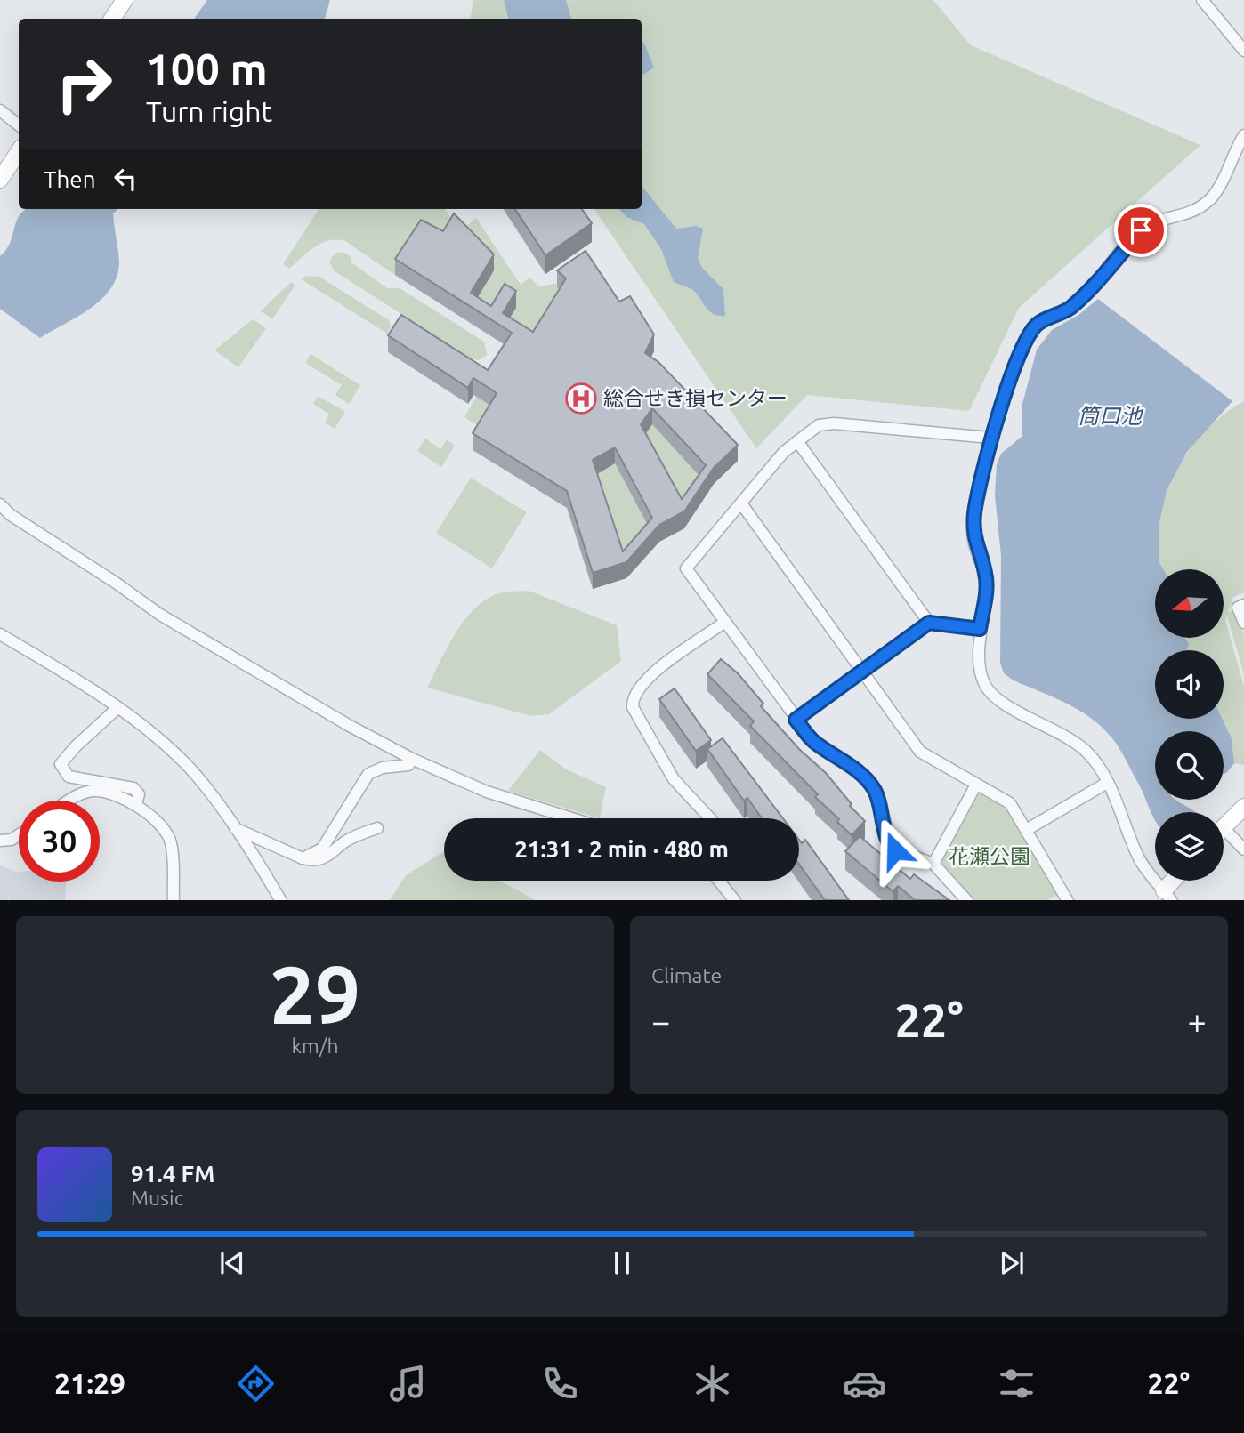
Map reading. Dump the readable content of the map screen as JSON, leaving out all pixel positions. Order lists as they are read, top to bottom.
{
  "water": ["筒口池"],
  "parks": ["花瀬公園"],
  "places": {
    "hospital": ["総合せき損センター"]
  },
  "north": "left",
  "page": {
    "turn": ["100 m", "Turn right"],
    "then": "Then",
    "limit": "30",
    "trip": "21:31 · 2 min · 480 m",
    "tile": [
      ["29", "km/h"],
      "Climate"
    ],
    "heat": ["−", "22°", "+"],
    "song": ["91.4 FM", "Music"],
    "tabs": ["21:29", "22°"]
  }
}
